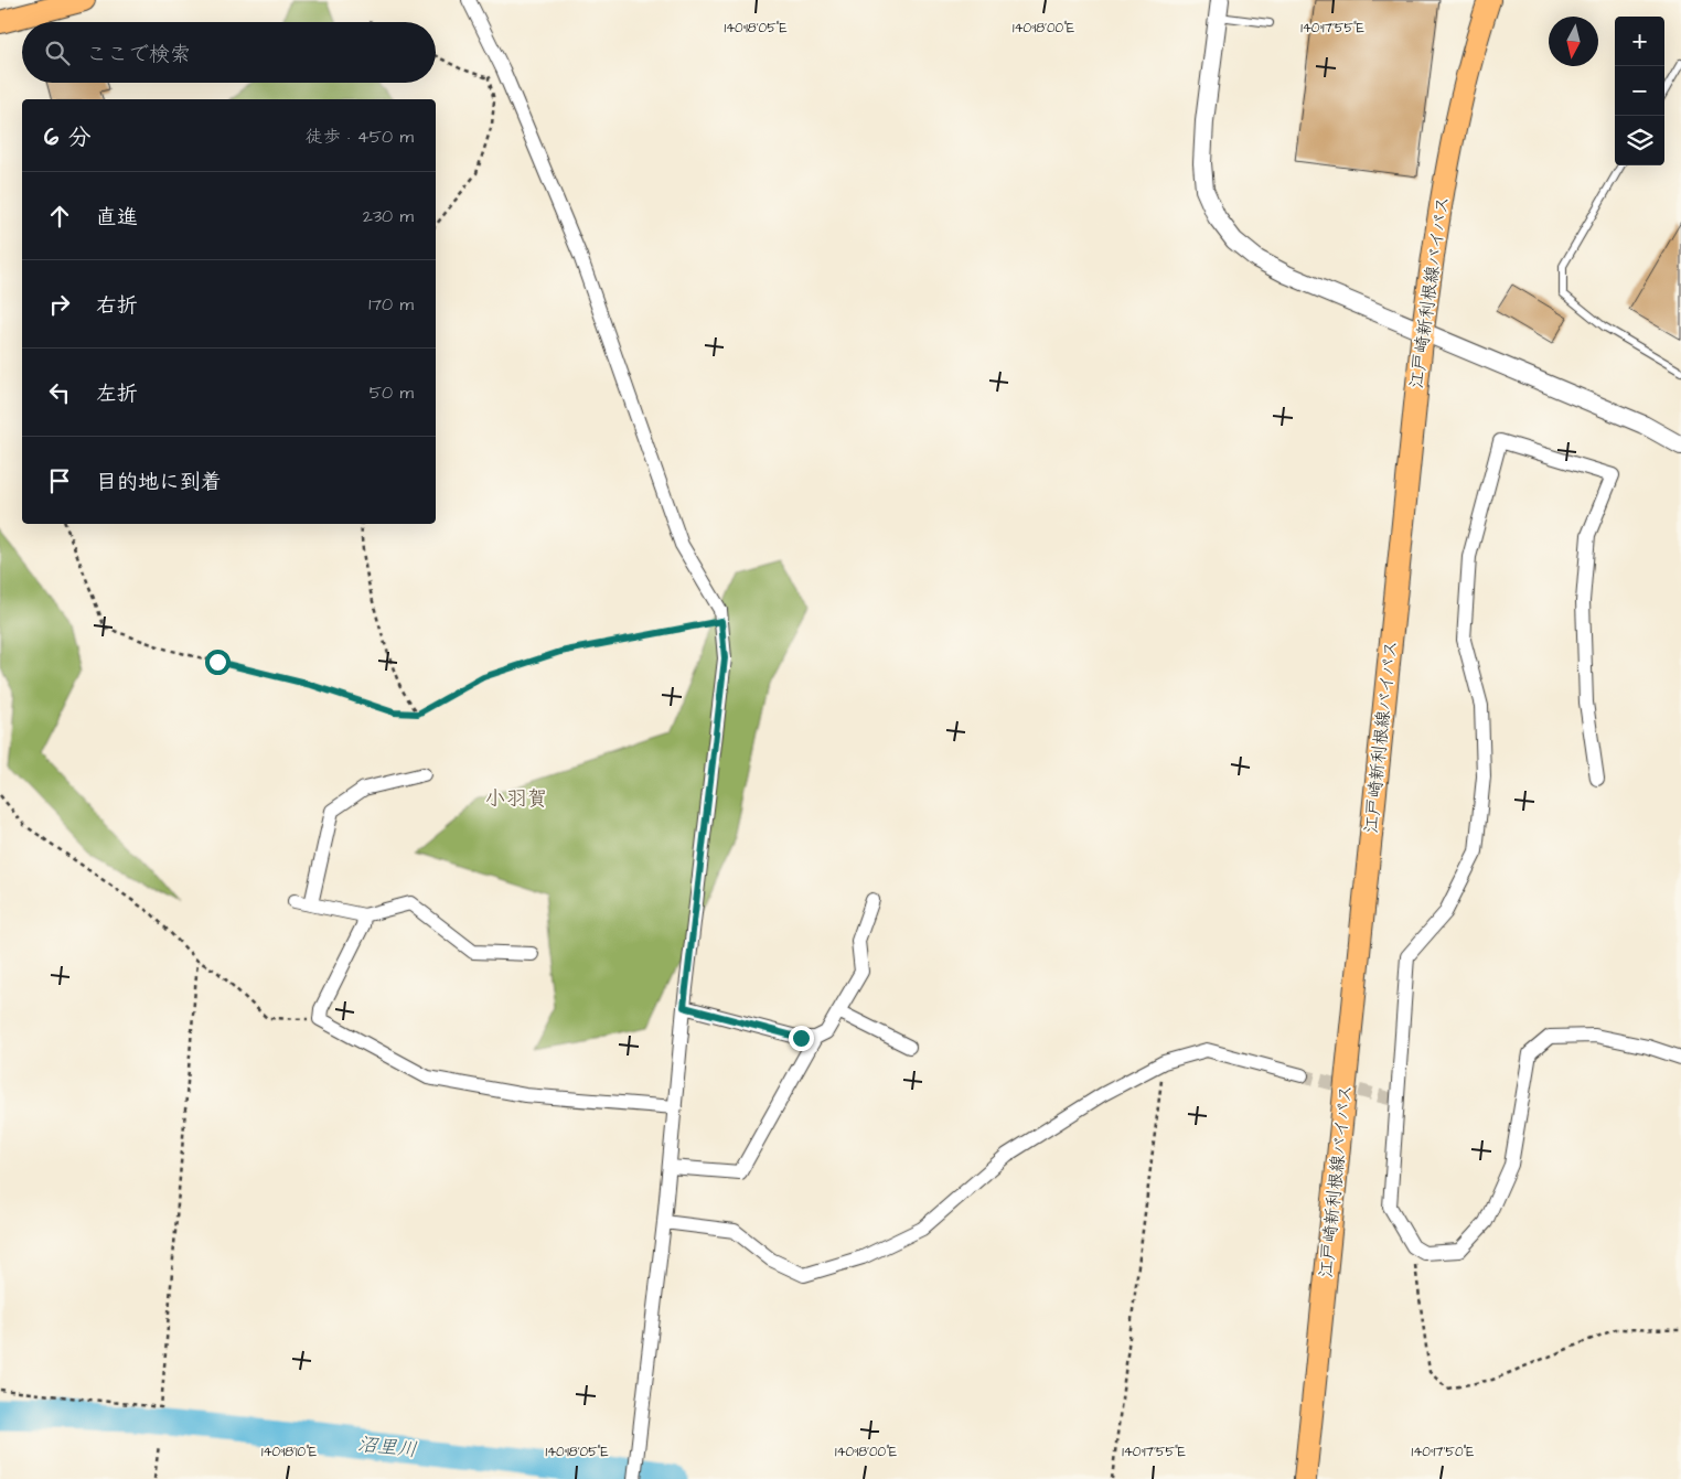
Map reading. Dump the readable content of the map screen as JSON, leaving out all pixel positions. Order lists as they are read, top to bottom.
{
  "streets": {
    "main road": ["江戸崎新利根線バイパス"]
  },
  "districts": ["小羽賀"],
  "water": ["沼里川"],
  "north": "bottom",
  "page": {
    "map_buttons": ["+", "−"],
    "search": "ここで検索",
    "heading": ["6 分", "徒歩 · 450 m"],
    "list": [
      ["直進", "230 m"],
      ["右折", "170 m"],
      ["左折", "50 m"],
      "目的地に到着"
    ]
  },
  "coordinates": [
    "140°18'05\"E",
    "140°18'00\"E",
    "140°17'55\"E",
    "140°18'10\"E",
    "140°17'50\"E"
  ]
}
